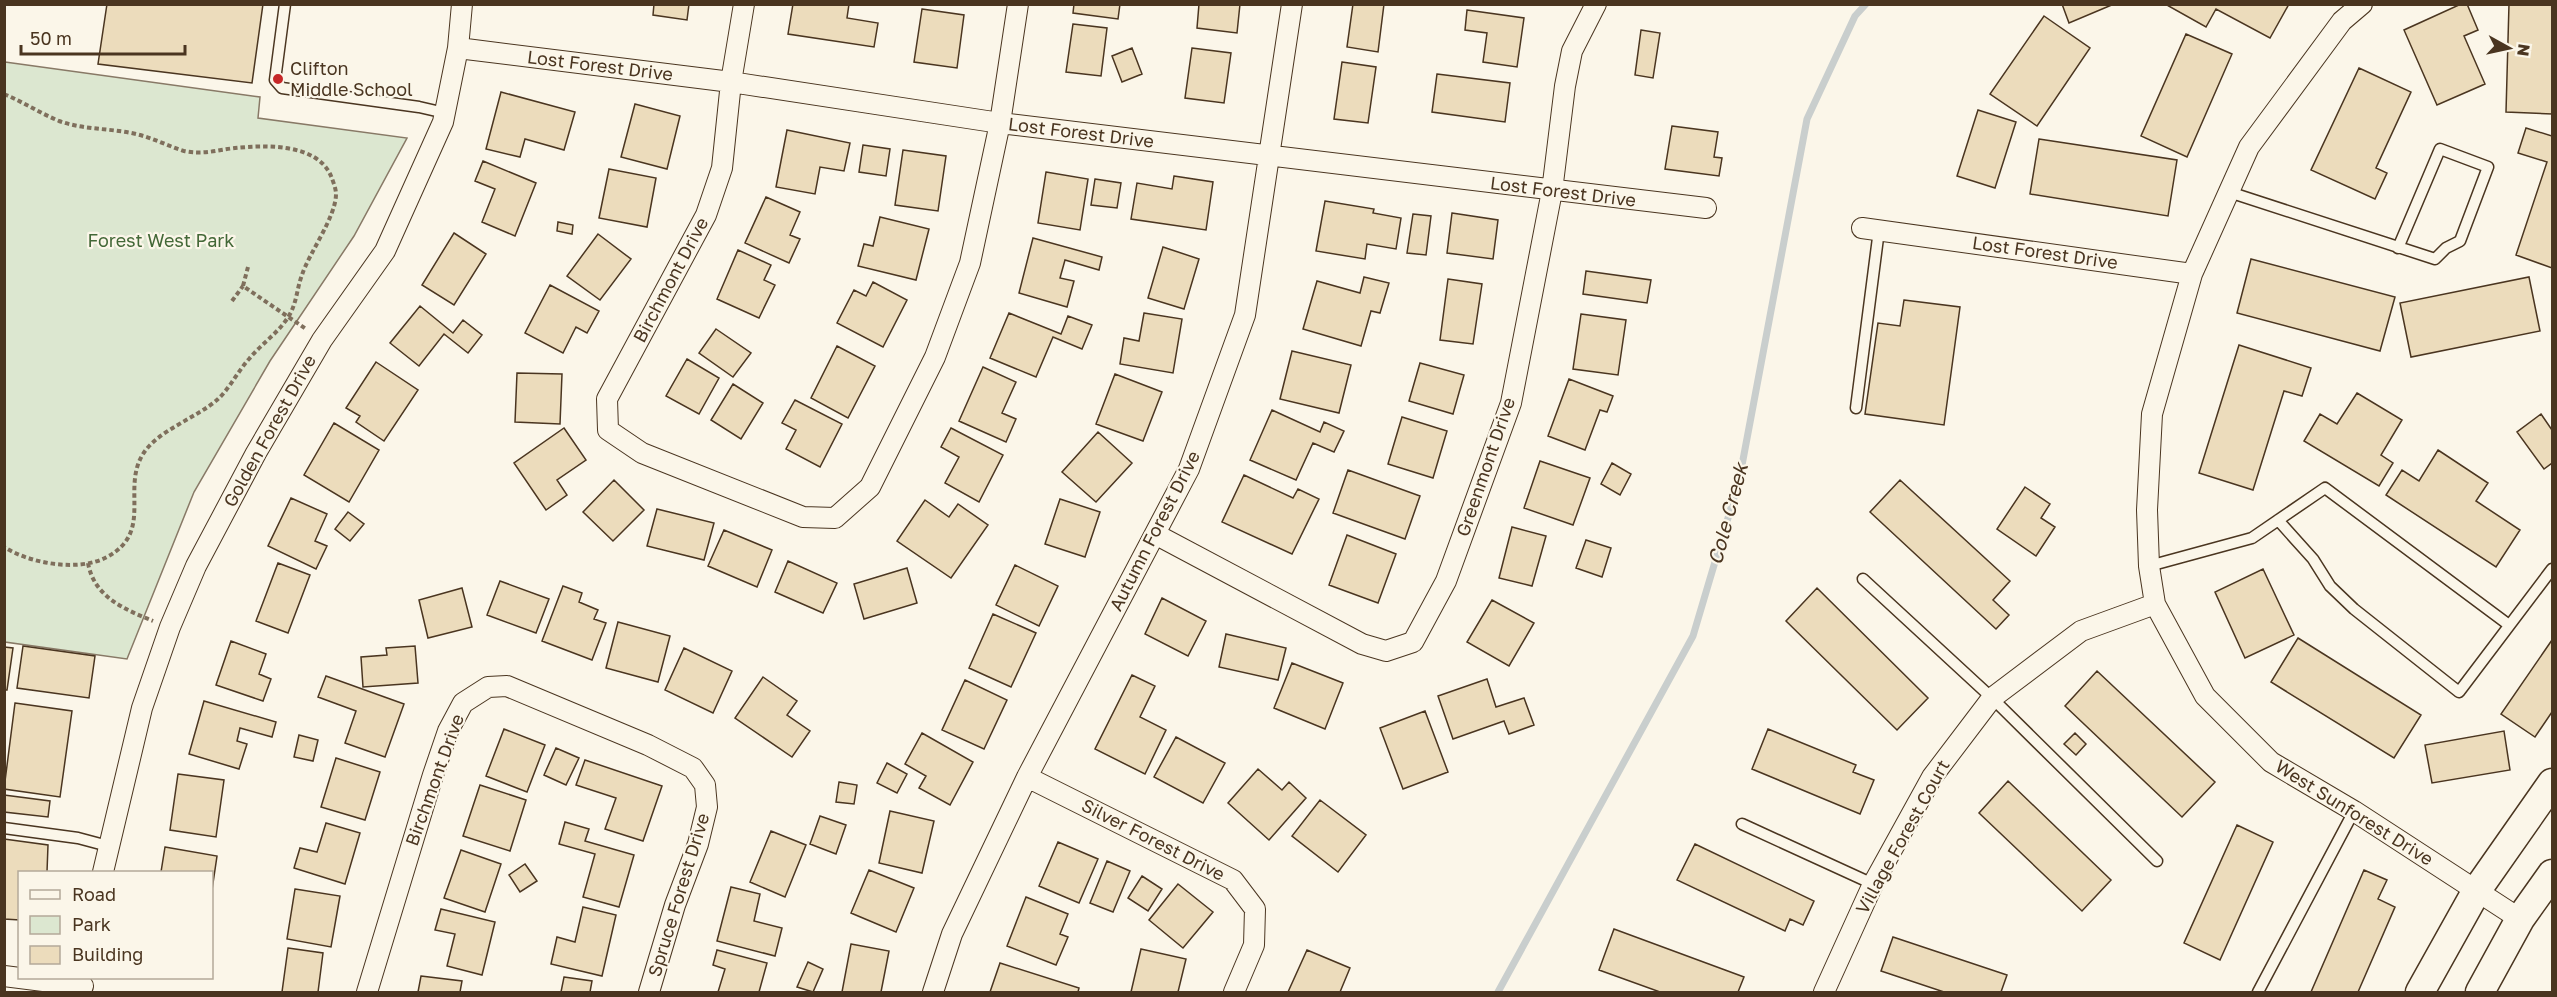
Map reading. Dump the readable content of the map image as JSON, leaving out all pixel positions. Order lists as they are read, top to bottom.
{
  "streets": {
    "street": [
      "Lost Forest Drive",
      "Birchmont Drive",
      "Golden Forest Drive",
      "Greenmont Drive",
      "Autumn Forest Drive",
      "West Sunforest Drive",
      "Village Forest Court",
      "Silver Forest Drive",
      "Spruce Forest Drive"
    ]
  },
  "crossings": [
    ["Lost Forest Drive", "Birchmont Drive"],
    ["Lost Forest Drive", "Golden Forest Drive"],
    ["Lost Forest Drive", "Greenmont Drive"],
    ["Lost Forest Drive", "Autumn Forest Drive"],
    ["Lost Forest Drive", "West Sunforest Drive"],
    ["Birchmont Drive", "Spruce Forest Drive"],
    ["Greenmont Drive", "Autumn Forest Drive"],
    ["Autumn Forest Drive", "Silver Forest Drive"],
    ["West Sunforest Drive", "Village Forest Court"]
  ],
  "water": ["Cole Creek"],
  "parks": ["Forest West Park"],
  "places": ["Clifton Middle School"],
  "legend": ["Road", "Park", "Building"],
  "scale_bar": "50 m",
  "north": "right"
}
